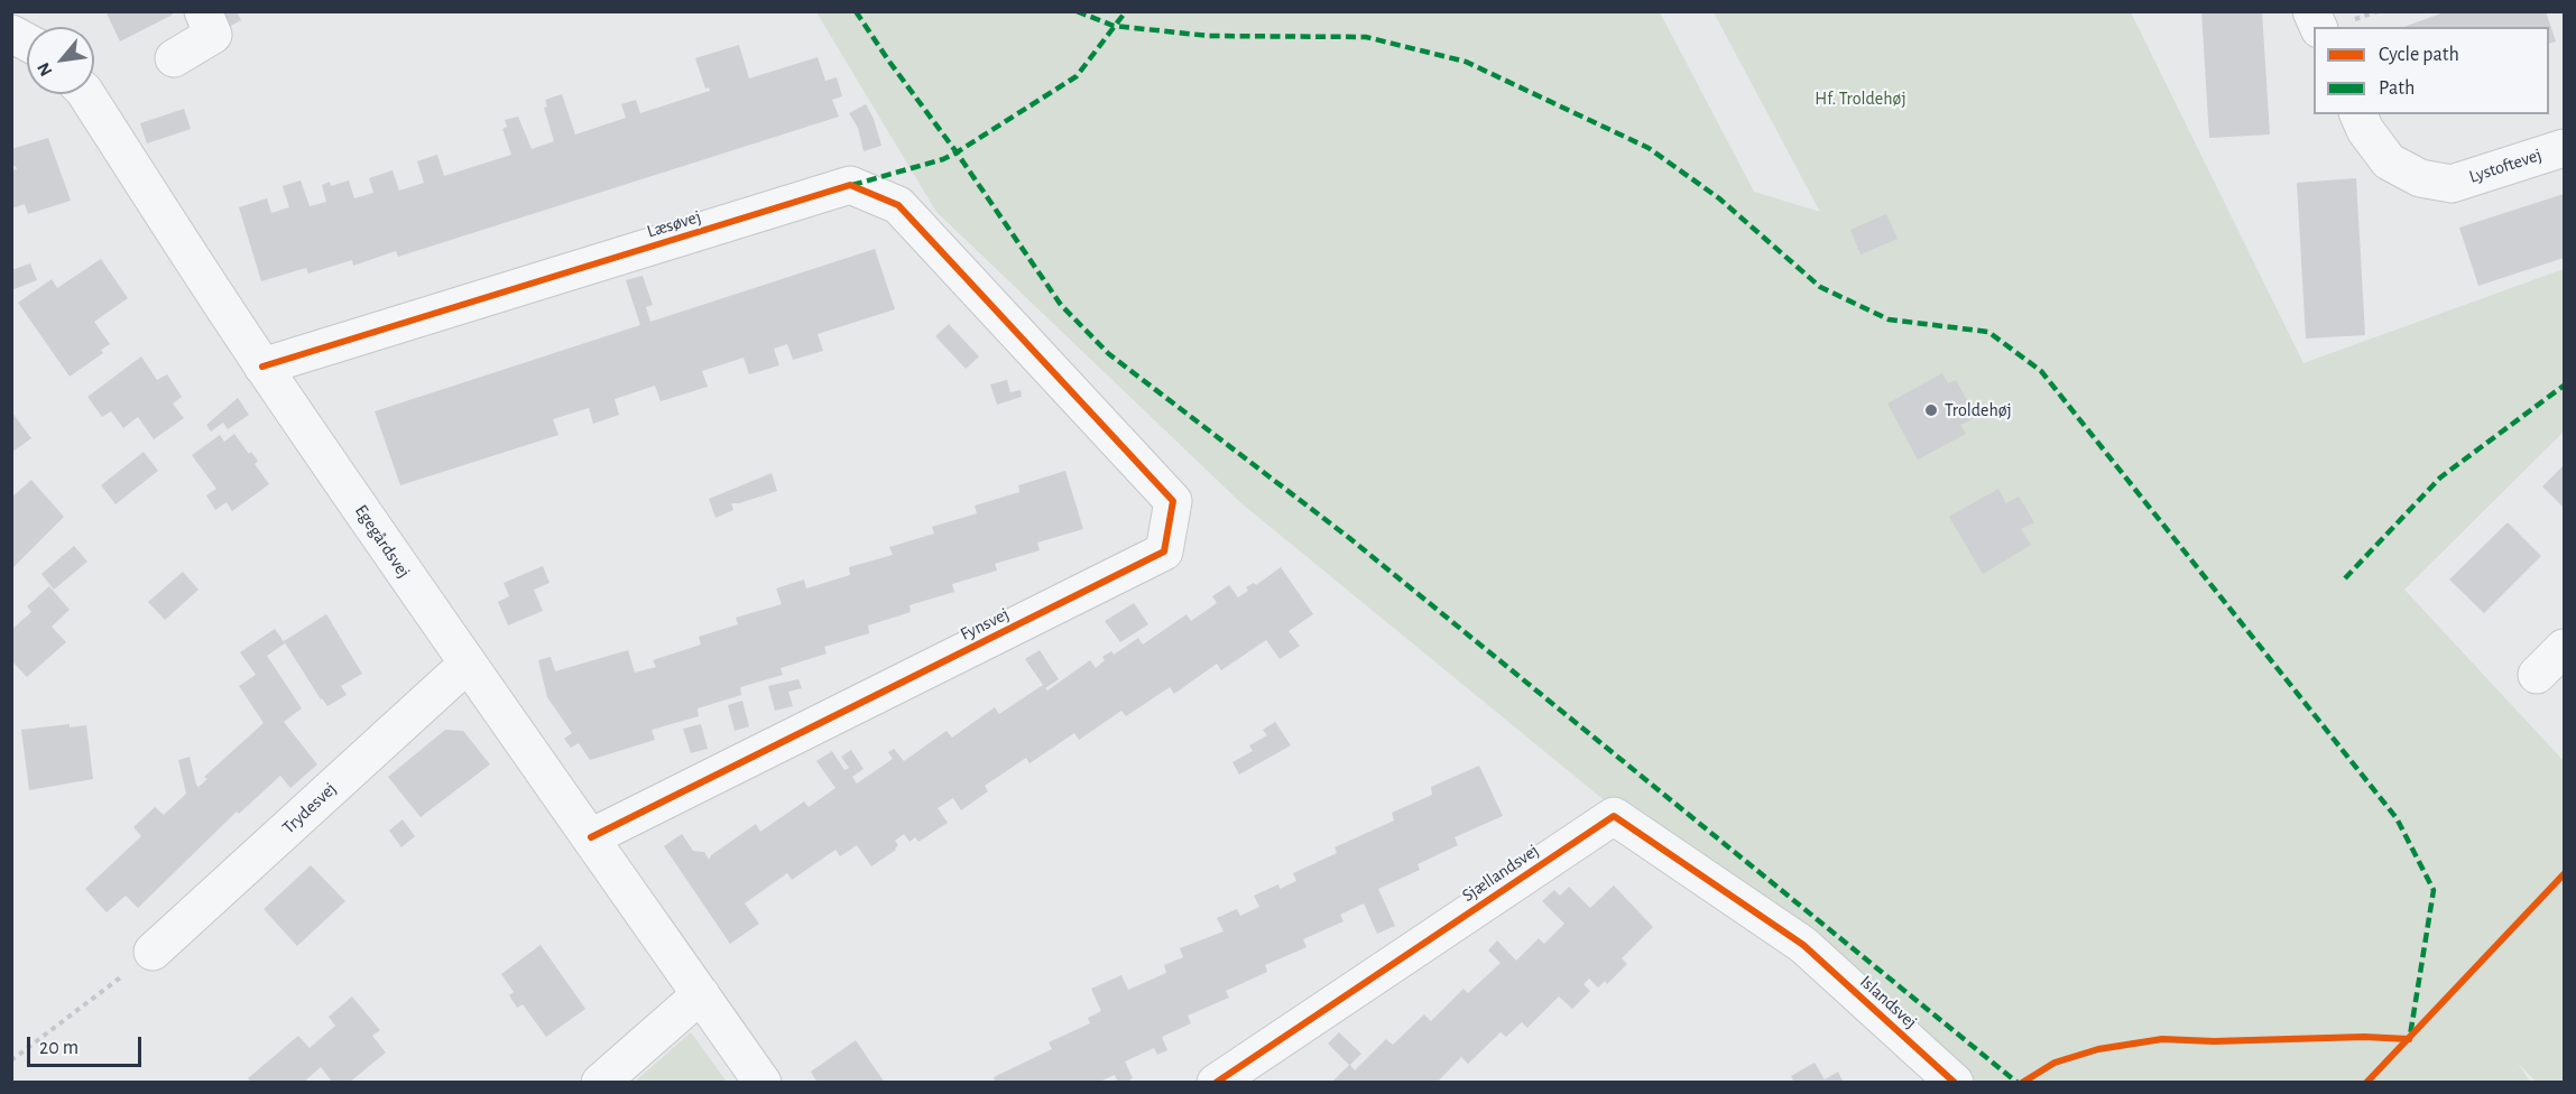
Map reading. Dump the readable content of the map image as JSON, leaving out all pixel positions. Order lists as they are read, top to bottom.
{
  "streets": {
    "street": [
      "Lystoftevej",
      "Læsøvej",
      "Egegårdsvej",
      "Fynsvej",
      "Trydesvej",
      "Sjællandsvej",
      "Islandsvej"
    ]
  },
  "crossings": [
    ["Læsøvej", "Egegårdsvej"],
    ["Læsøvej", "Fynsvej"],
    ["Egegårdsvej", "Fynsvej"],
    ["Egegårdsvej", "Trydesvej"],
    ["Sjællandsvej", "Islandsvej"]
  ],
  "parks": ["Hf. Troldehøj"],
  "places": ["Troldehøj"],
  "legend": ["Cycle path", "Path"],
  "scale_bar": "20 m",
  "north": "bottom left"
}
